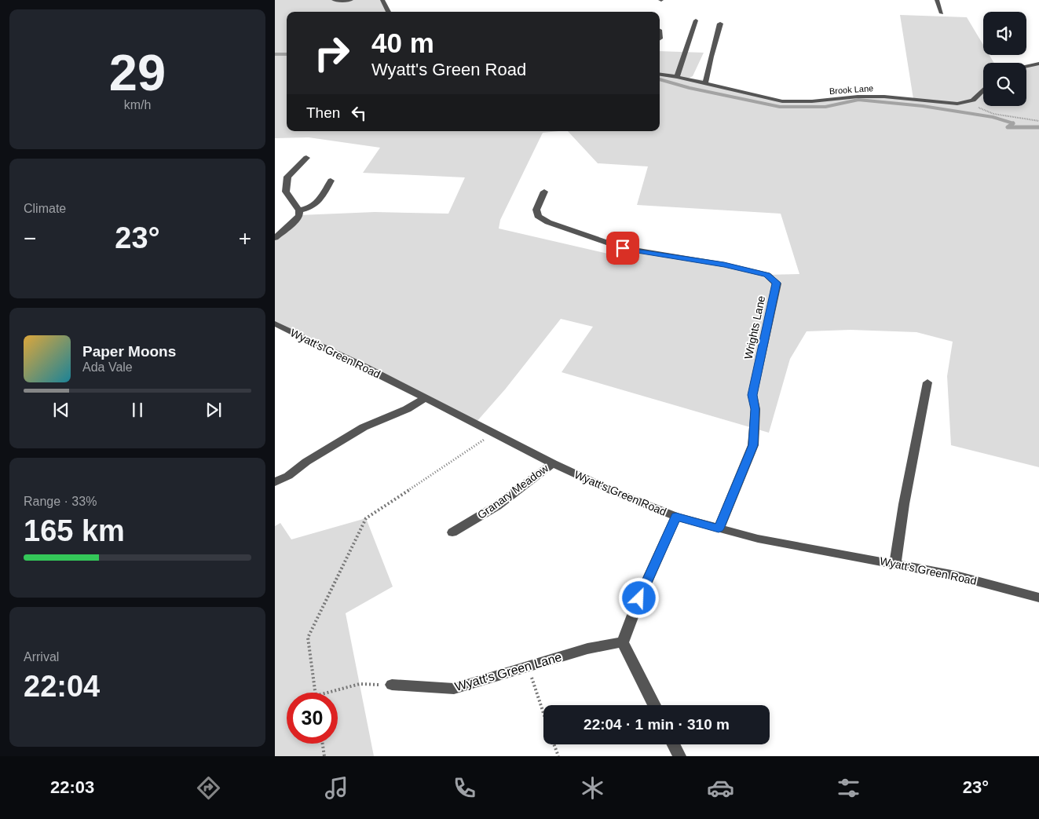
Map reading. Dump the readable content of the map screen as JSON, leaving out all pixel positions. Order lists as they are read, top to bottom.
{
  "streets": {
    "street": [
      "Brook Lane",
      "Wrights Lane",
      "Wyatt's Green Road",
      "Granary Meadow",
      "Wyatt's Green Lane"
    ]
  },
  "crossings": [
    ["Wrights Lane", "Wyatt's Green Road"],
    ["Wyatt's Green Road", "Granary Meadow"]
  ],
  "page": {
    "tile": [
      ["29", "km/h"],
      "Climate",
      ["Range · 33%", "165 km"],
      ["Arrival", "22:04"]
    ],
    "turn": ["40 m", "Wyatt's Green Road"],
    "then": "Then",
    "heat": ["−", "23°", "+"],
    "song": ["Paper Moons", "Ada Vale"],
    "limit": "30",
    "trip": "22:04 · 1 min · 310 m",
    "tabs": ["22:03", "23°"]
  }
}
